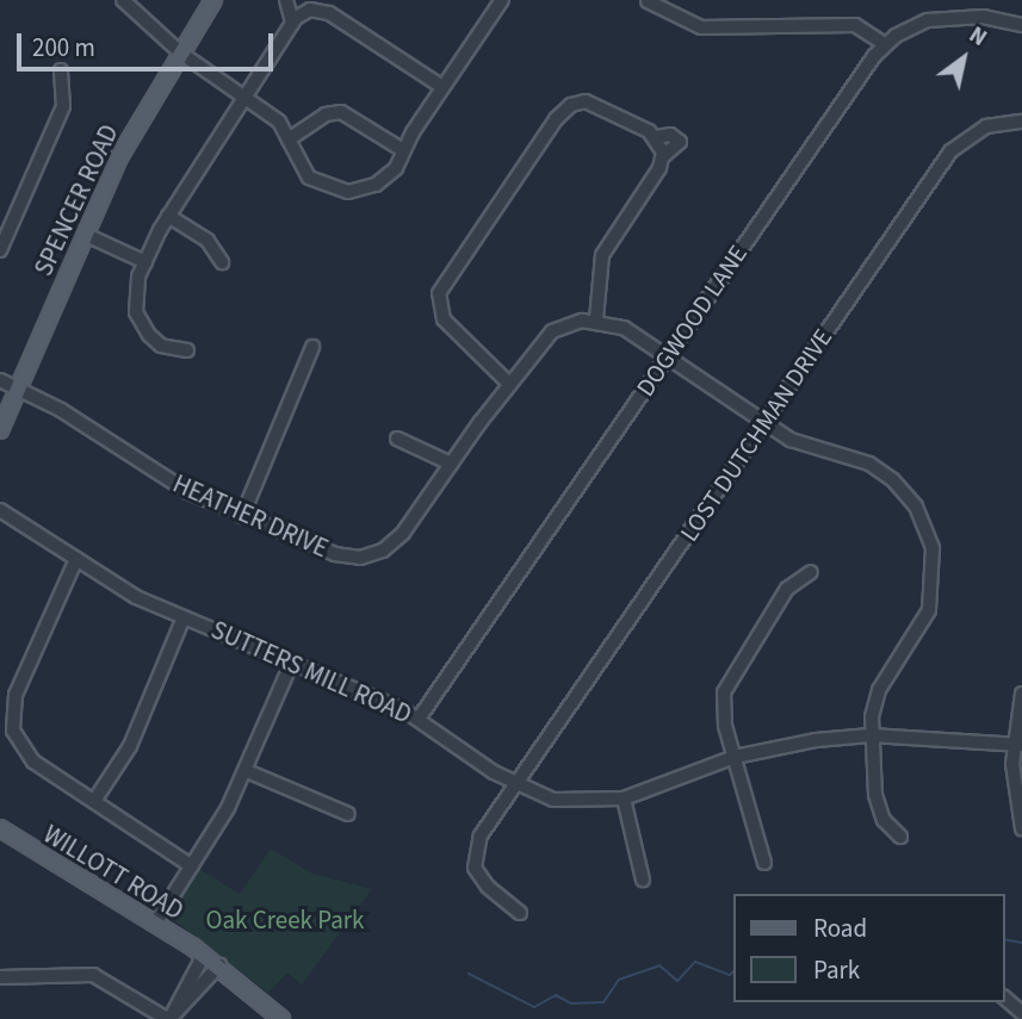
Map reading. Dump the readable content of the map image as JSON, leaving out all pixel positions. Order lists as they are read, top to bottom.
{
  "streets": {
    "main road": ["SPENCER ROAD", "WILLOTT ROAD"],
    "street": [
      "DOGWOOD LANE",
      "LOST DUTCHMAN DRIVE",
      "HEATHER DRIVE",
      "SUTTERS MILL ROAD"
    ]
  },
  "crossings": [
    ["SPENCER ROAD", "HEATHER DRIVE"],
    ["DOGWOOD LANE", "SUTTERS MILL ROAD"],
    ["LOST DUTCHMAN DRIVE", "SUTTERS MILL ROAD"]
  ],
  "parks": ["Oak Creek Park"],
  "legend": ["Road", "Park"],
  "scale_bar": "200 m",
  "north": "top right"
}
